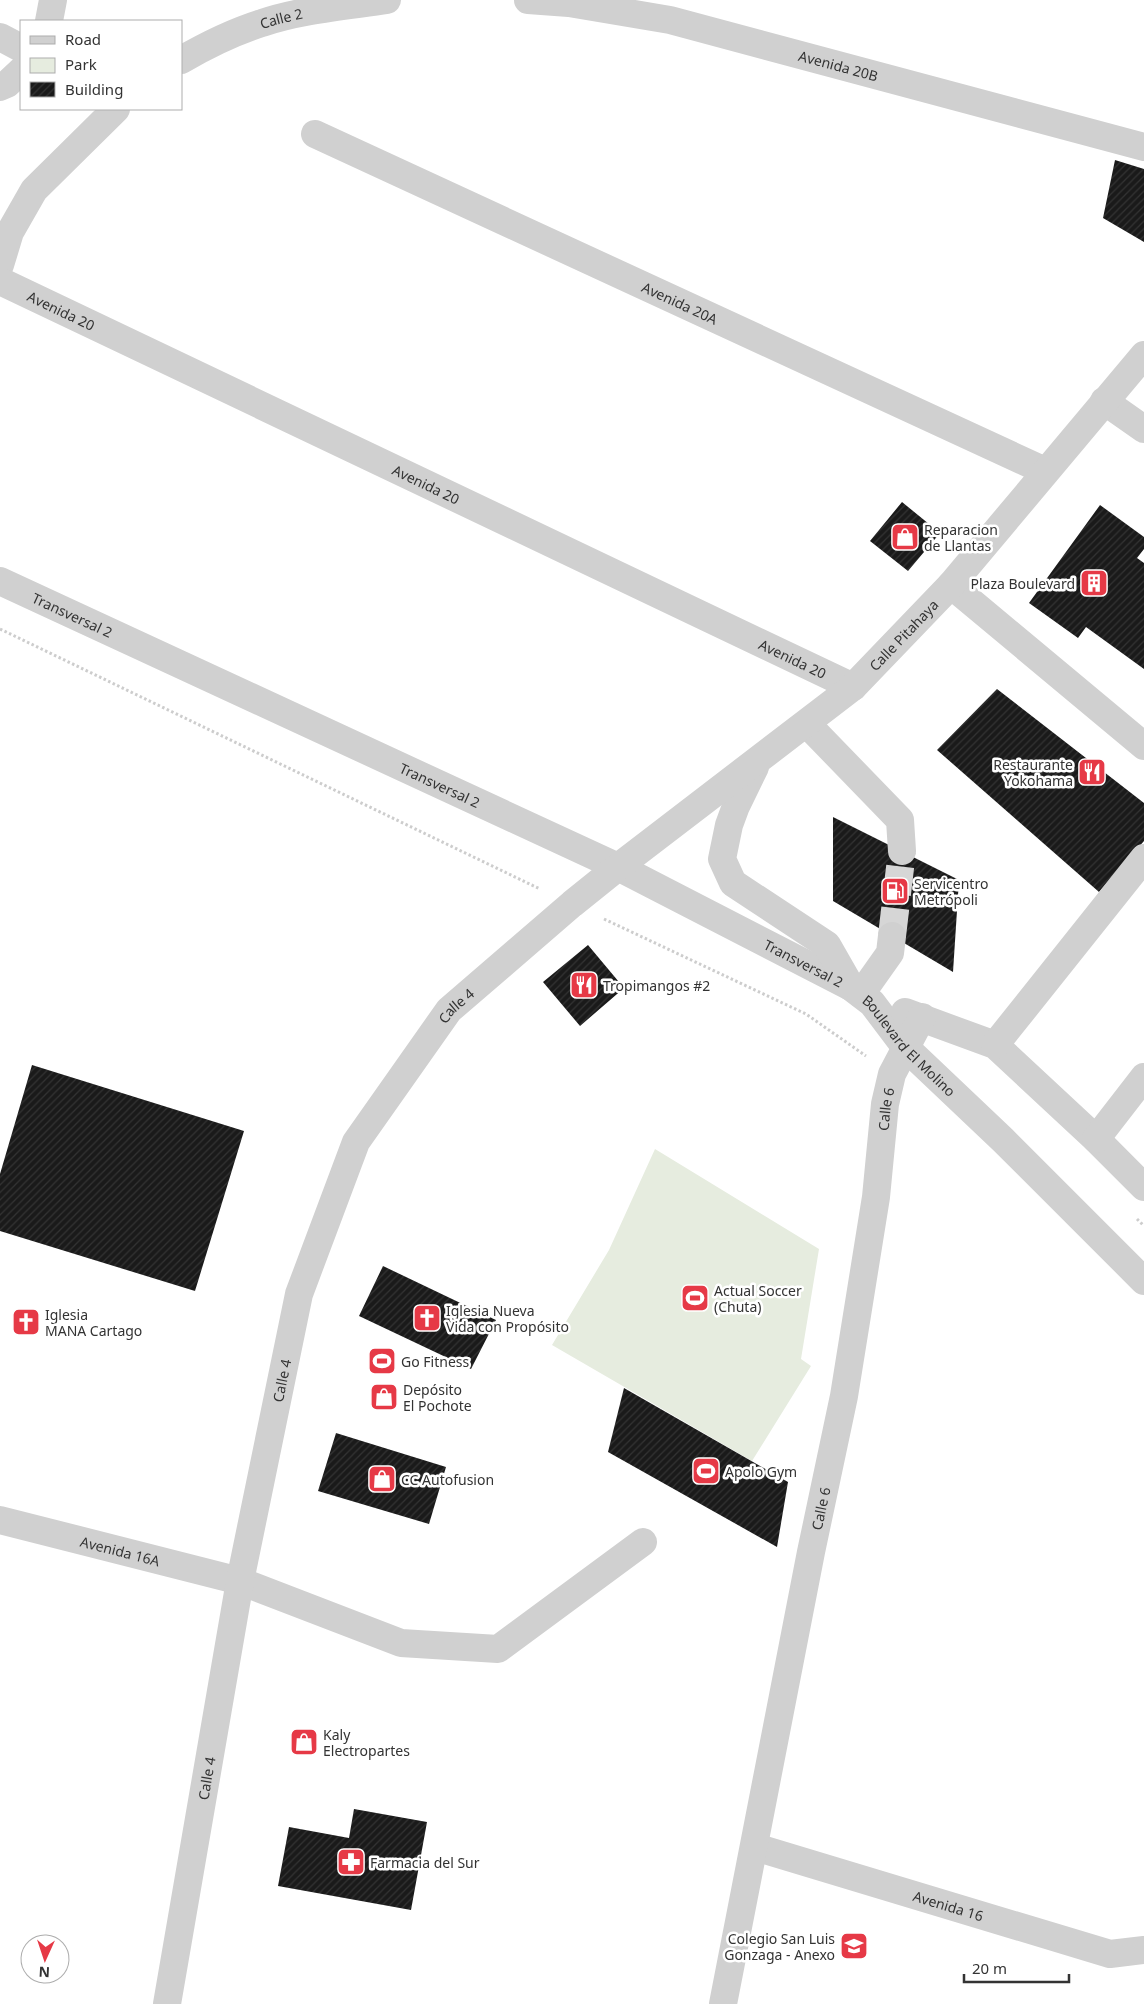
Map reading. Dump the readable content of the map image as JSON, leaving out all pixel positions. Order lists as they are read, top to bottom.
{
  "streets": {
    "street": [
      "Calle 2",
      "Avenida 20B",
      "Avenida 20A",
      "Avenida 20",
      "Transversal 2",
      "Calle Pitahaya",
      "Calle 4",
      "Boulevard El Molino",
      "Calle 6",
      "Avenida 16A",
      "Avenida 16"
    ]
  },
  "crossings": [
    ["Avenida 20A", "Calle Pitahaya"],
    ["Avenida 20", "Calle Pitahaya"],
    ["Transversal 2", "Calle Pitahaya"],
    ["Transversal 2", "Calle 4"],
    ["Transversal 2", "Boulevard El Molino"],
    ["Calle Pitahaya", "Calle 4"],
    ["Calle 4", "Avenida 16A"],
    ["Boulevard El Molino", "Calle 6"],
    ["Calle 6", "Avenida 16"]
  ],
  "places": {
    "shop": [
      "Reparacion de Llantas",
      "Depósito El Pochote",
      "CC Autofusion",
      "Kaly Electropartes"
    ],
    "building": ["Plaza Boulevard"],
    "restaurant": ["Restaurante Yokohama", "Tropimangos #2"],
    "fuel station": ["Servicentro Metrópoli"],
    "sports": ["Actual Soccer (Chuta)", "Go Fitness", "Apolo Gym"],
    "church": ["Iglesia Nueva Vida con Propósito", "Iglesia MANA Cartago"],
    "pharmacy": ["Farmacia del Sur"],
    "school or university": ["Colegio San Luis Gonzaga - Anexo"]
  },
  "legend": ["Road", "Park", "Building"],
  "scale_bar": "20 m",
  "north": "bottom"
}
